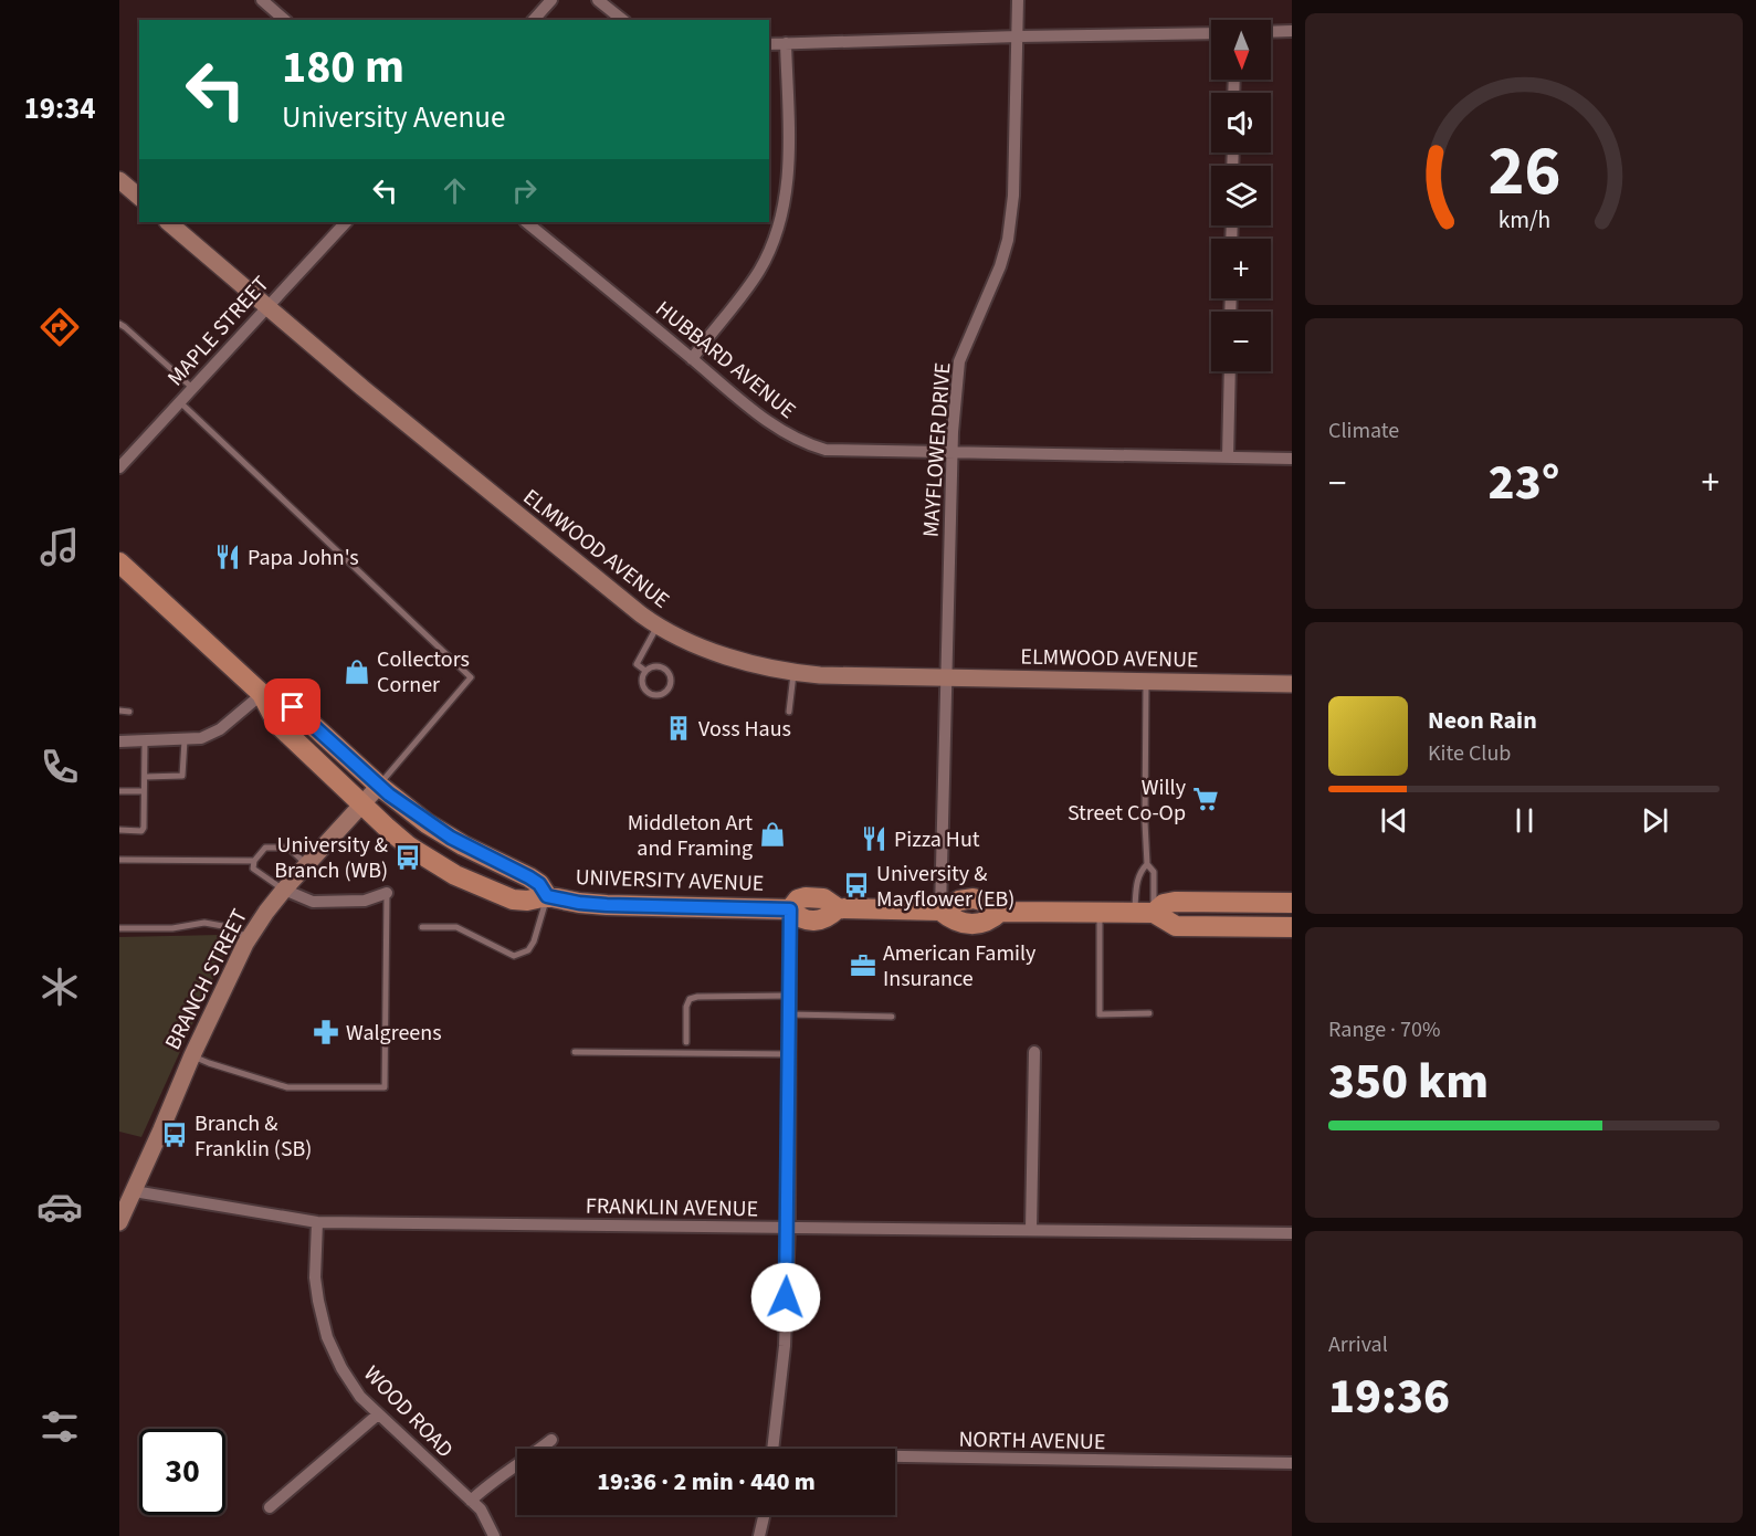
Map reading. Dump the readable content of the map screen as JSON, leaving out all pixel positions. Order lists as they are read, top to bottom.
{
  "streets": {
    "main road": ["UNIVERSITY AVENUE"],
    "street": [
      "MAPLE STREET",
      "HUBBARD AVENUE",
      "MAYFLOWER DRIVE",
      "ELMWOOD AVENUE",
      "BRANCH STREET",
      "FRANKLIN AVENUE",
      "WOOD ROAD",
      "NORTH AVENUE"
    ]
  },
  "crossings": [
    ["MAPLE STREET", "ELMWOOD AVENUE"],
    ["HUBBARD AVENUE", "MAYFLOWER DRIVE"],
    ["MAYFLOWER DRIVE", "ELMWOOD AVENUE"],
    ["MAYFLOWER DRIVE", "UNIVERSITY AVENUE"],
    ["UNIVERSITY AVENUE", "BRANCH STREET"],
    ["BRANCH STREET", "FRANKLIN AVENUE"],
    ["FRANKLIN AVENUE", "WOOD ROAD"]
  ],
  "places": {
    "restaurant": ["Papa John's", "Pizza Hut"],
    "shop": ["Collectors Corner", "Middleton Art and Framing"],
    "building": ["Voss Haus"],
    "supermarket": ["Willy Street Co-Op"],
    "bus stop": ["University & Branch (WB)", "University & Mayflower (EB)", "Branch & Franklin (SB)"],
    "office": ["American Family Insurance"],
    "pharmacy": ["Walgreens"]
  },
  "north": "bottom",
  "page": {
    "tabs": "19:34",
    "map_buttons": ["+", "−"],
    "turn": ["180 m", "University Avenue"],
    "tile": [
      "Climate",
      ["Range · 70%", "350 km"],
      ["Arrival", "19:36"]
    ],
    "heat": ["−", "23°", "+"],
    "song": ["Neon Rain", "Kite Club"],
    "limit": "30",
    "trip": "19:36 · 2 min · 440 m",
    "gauge": ["26", "km/h"]
  }
}
